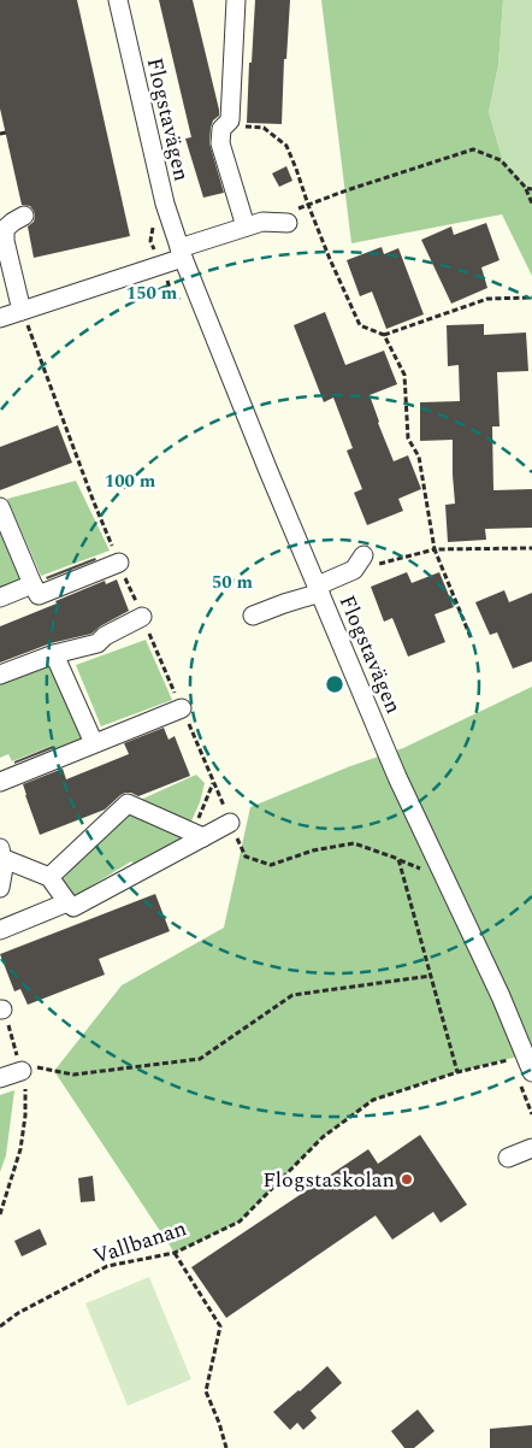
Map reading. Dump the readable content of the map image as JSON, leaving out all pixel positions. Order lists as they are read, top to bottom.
{
  "streets": {
    "street": ["Flogstavägen"],
    "path": ["Vallbanan"]
  },
  "crossings": [
    ["Flogstavägen", "Vallbanan"]
  ],
  "places": ["Flogstaskolan"],
  "rings": ["150 m", "100 m", "50 m"]
}
